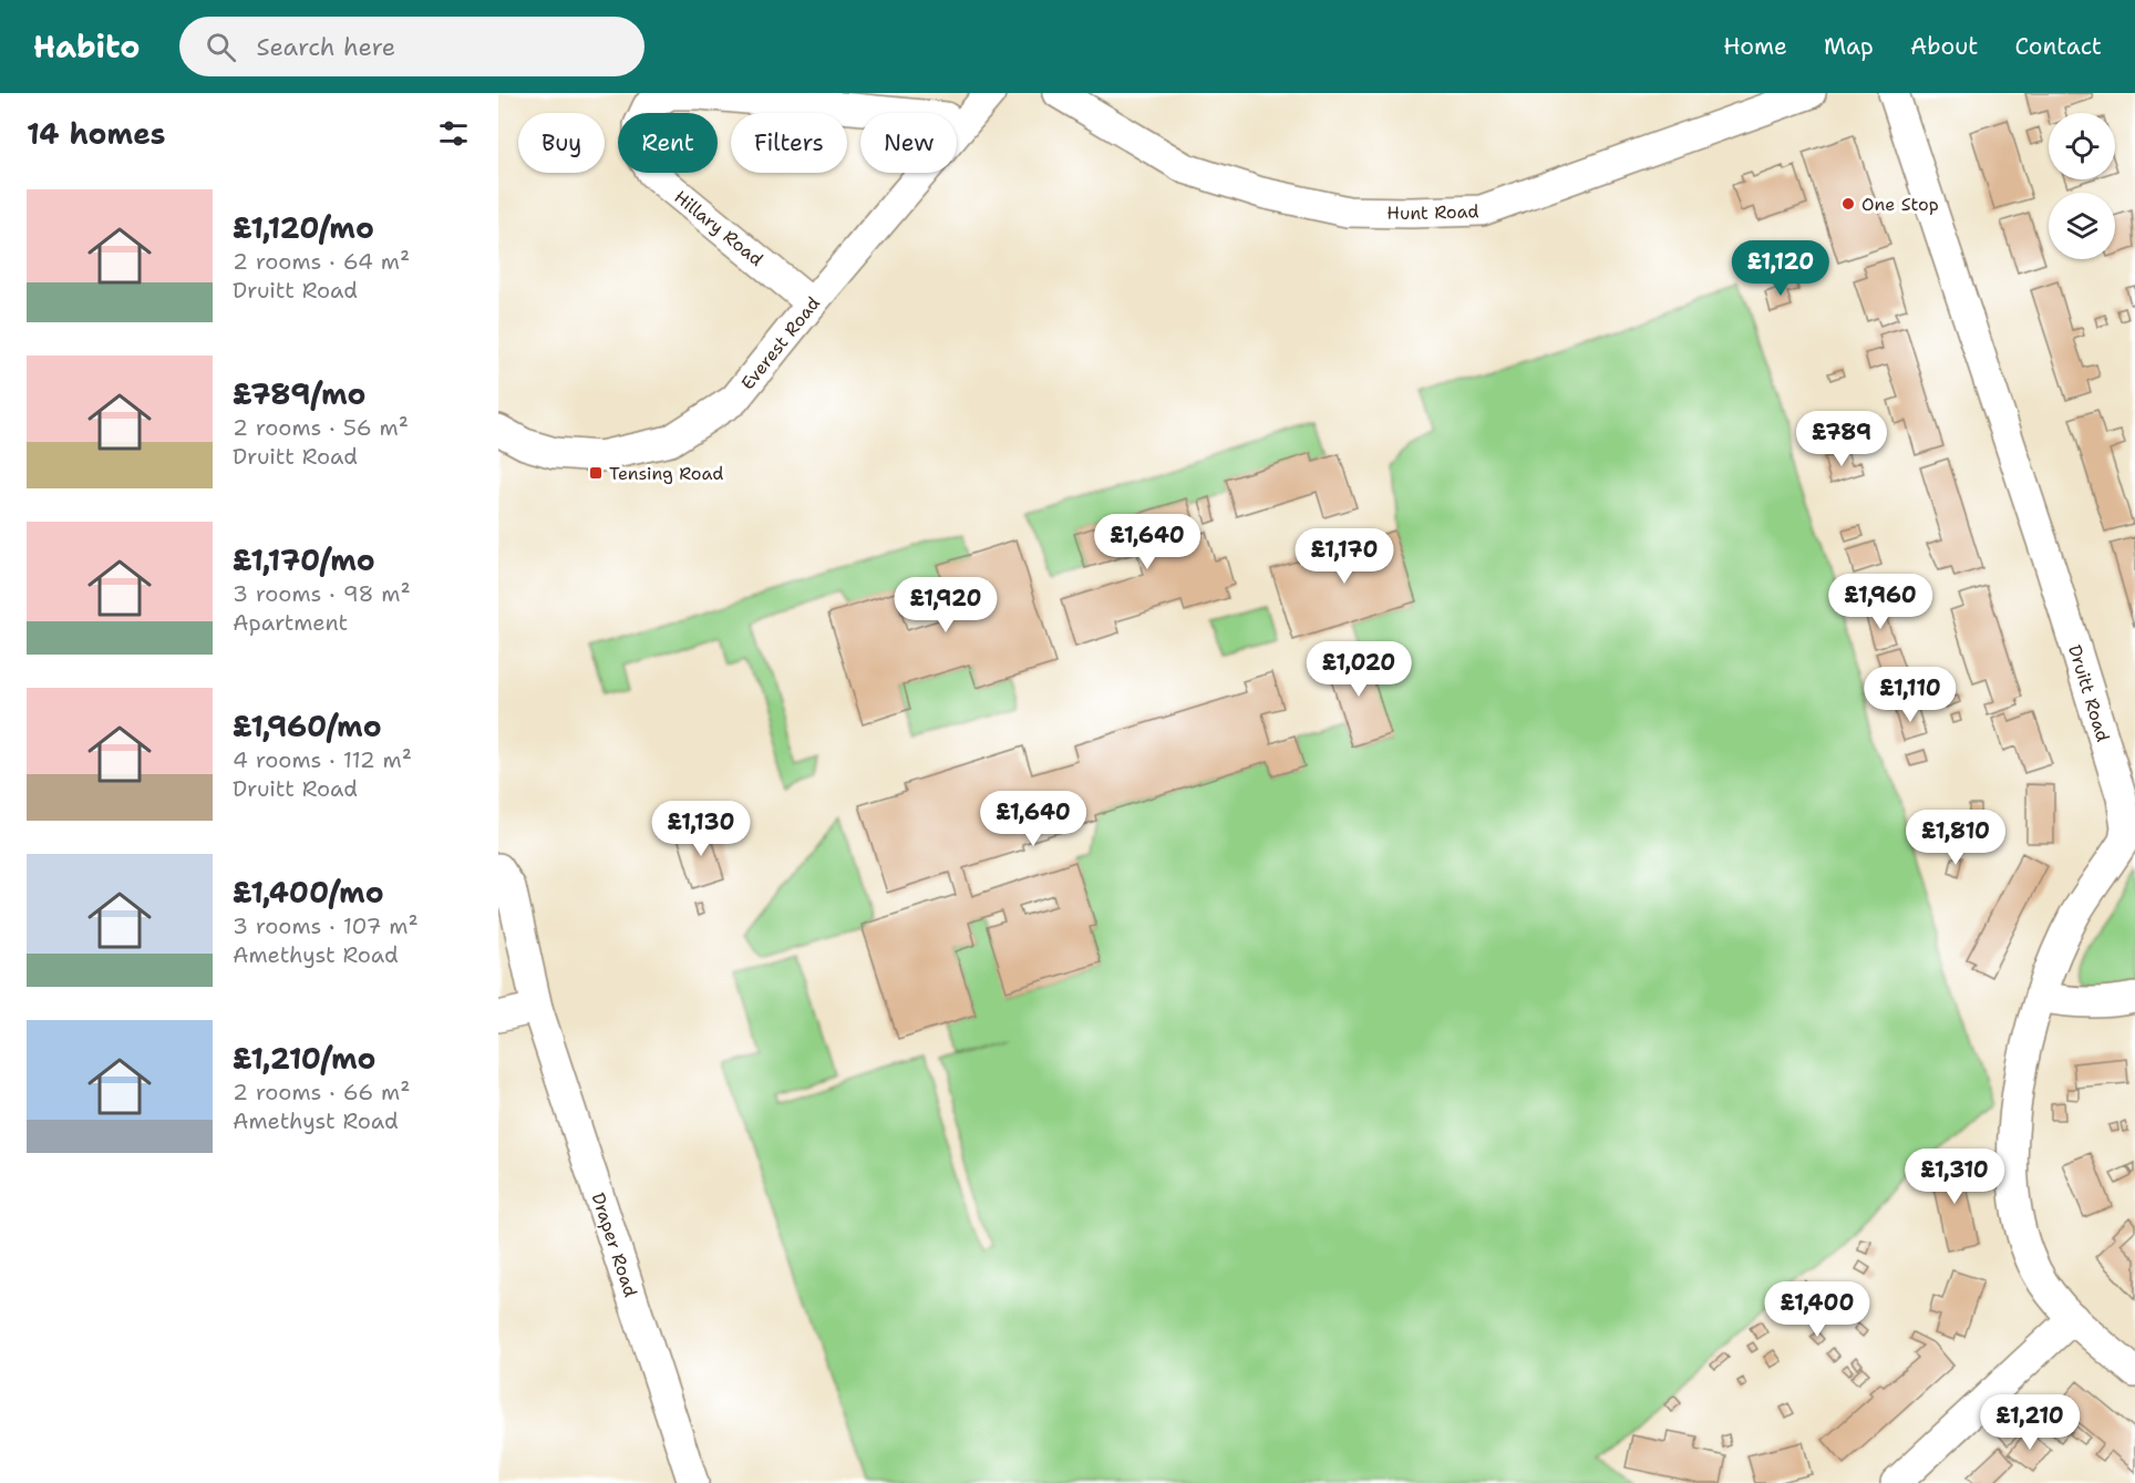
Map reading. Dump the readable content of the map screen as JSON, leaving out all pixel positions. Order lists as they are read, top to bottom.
{
  "streets": {
    "street": [
      "Hunt Road",
      "Hillary Road",
      "Everest Road",
      "Druitt Road",
      "Draper Road"
    ]
  },
  "crossings": [
    ["Hillary Road", "Everest Road"]
  ],
  "places": {
    "other": ["One Stop"],
    "transit": ["Tensing Road"]
  },
  "page": {
    "header": "Habito",
    "search": "Search here",
    "nav": [
      "Home",
      "Map",
      "About",
      "Contact"
    ],
    "heading": "14 homes",
    "chip": [
      "Buy",
      "Rent",
      "Filters",
      "New"
    ],
    "list": [
      {
        "name": "£1,120/mo",
        "note": "2 rooms · 64 m² · Druitt Road"
      },
      {
        "name": "£789/mo",
        "note": "2 rooms · 56 m² · Druitt Road"
      },
      {
        "name": "£1,170/mo",
        "note": "3 rooms · 98 m² · Apartment"
      },
      {
        "name": "£1,960/mo",
        "note": "4 rooms · 112 m² · Druitt Road"
      },
      {
        "name": "£1,400/mo",
        "note": "3 rooms · 107 m² · Amethyst Road"
      },
      {
        "name": "£1,210/mo",
        "note": "2 rooms · 66 m² · Amethyst Road"
      }
    ],
    "price": [
      "£1,120",
      "£789",
      "£1,640",
      "£1,170",
      "£1,960",
      "£1,920",
      "£1,020",
      "£1,110",
      "£1,640",
      "£1,130",
      "£1,810",
      "£1,310",
      "£1,400",
      "£1,210"
    ]
  }
}
